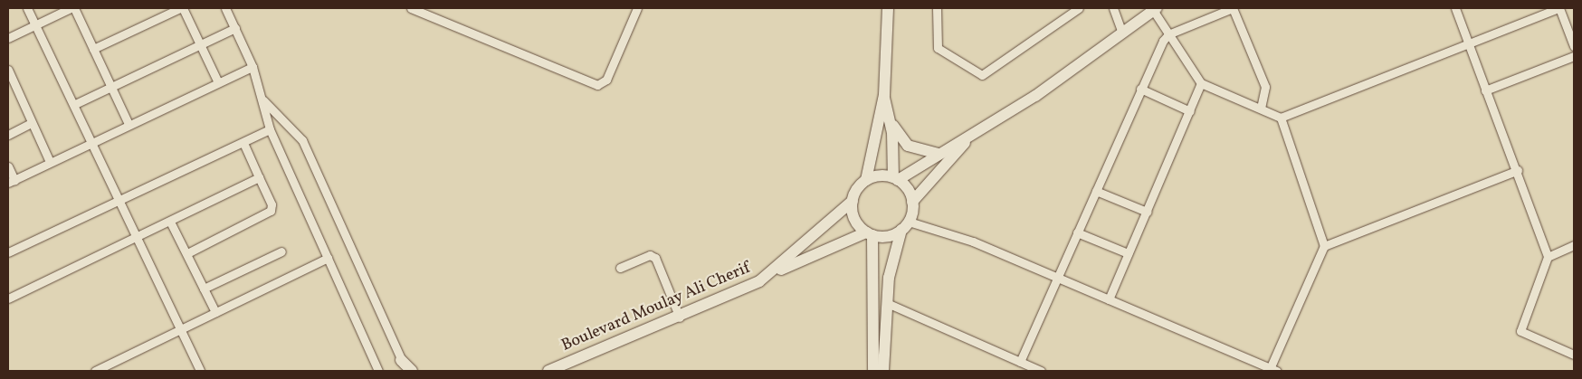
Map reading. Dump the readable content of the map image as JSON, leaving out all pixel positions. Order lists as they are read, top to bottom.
{
  "streets": {
    "main road": ["Boulevard Moulay Ali Cherif"]
  }
}
